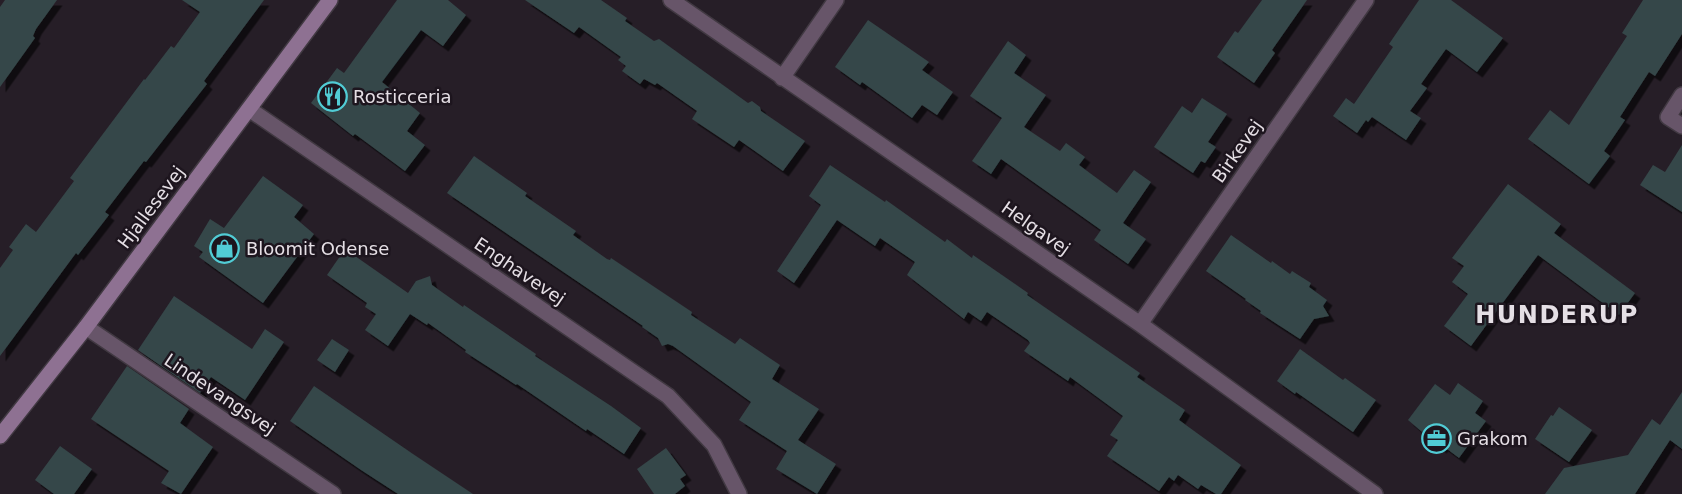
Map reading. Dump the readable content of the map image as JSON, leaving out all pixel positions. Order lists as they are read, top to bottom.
{
  "streets": {
    "street": [
      "Birkevej",
      "Hjallesevej",
      "Helgavej",
      "Enghavevej",
      "Lindevangsvej"
    ]
  },
  "crossings": [
    ["Birkevej", "Helgavej"],
    ["Hjallesevej", "Enghavevej"],
    ["Hjallesevej", "Lindevangsvej"]
  ],
  "districts": ["HUNDERUP"],
  "places": {
    "restaurant": ["Rosticceria"],
    "shop": ["Bloomit Odense"],
    "office": ["Grakom"]
  }
}
